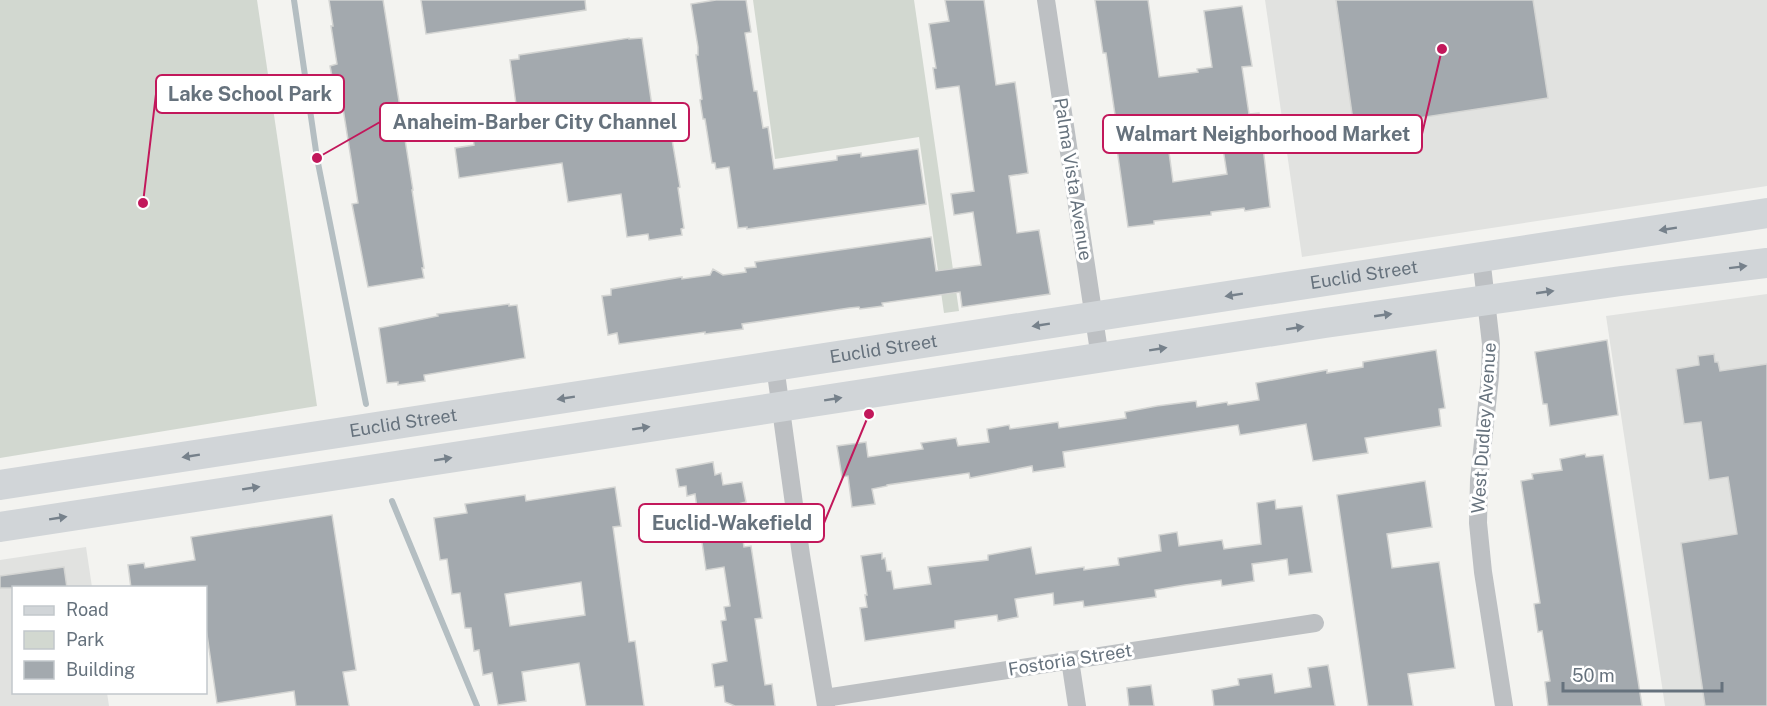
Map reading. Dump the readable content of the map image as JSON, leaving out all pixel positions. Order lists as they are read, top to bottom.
{
  "streets": {
    "main road": ["Euclid Street"],
    "street": ["Palma Vista Avenue", "West Dudley Avenue", "Fostoria Street"]
  },
  "crossings": [
    ["Palma Vista Avenue", "Euclid Street"],
    ["Euclid Street", "West Dudley Avenue"]
  ],
  "places": [
    "Walmart Neighborhood Market",
    "Anaheim-Barber City Channel",
    "Lake School Park",
    "Euclid-Wakefield"
  ],
  "legend": ["Road", "Park", "Building"],
  "scale_bar": "50 m"
}
